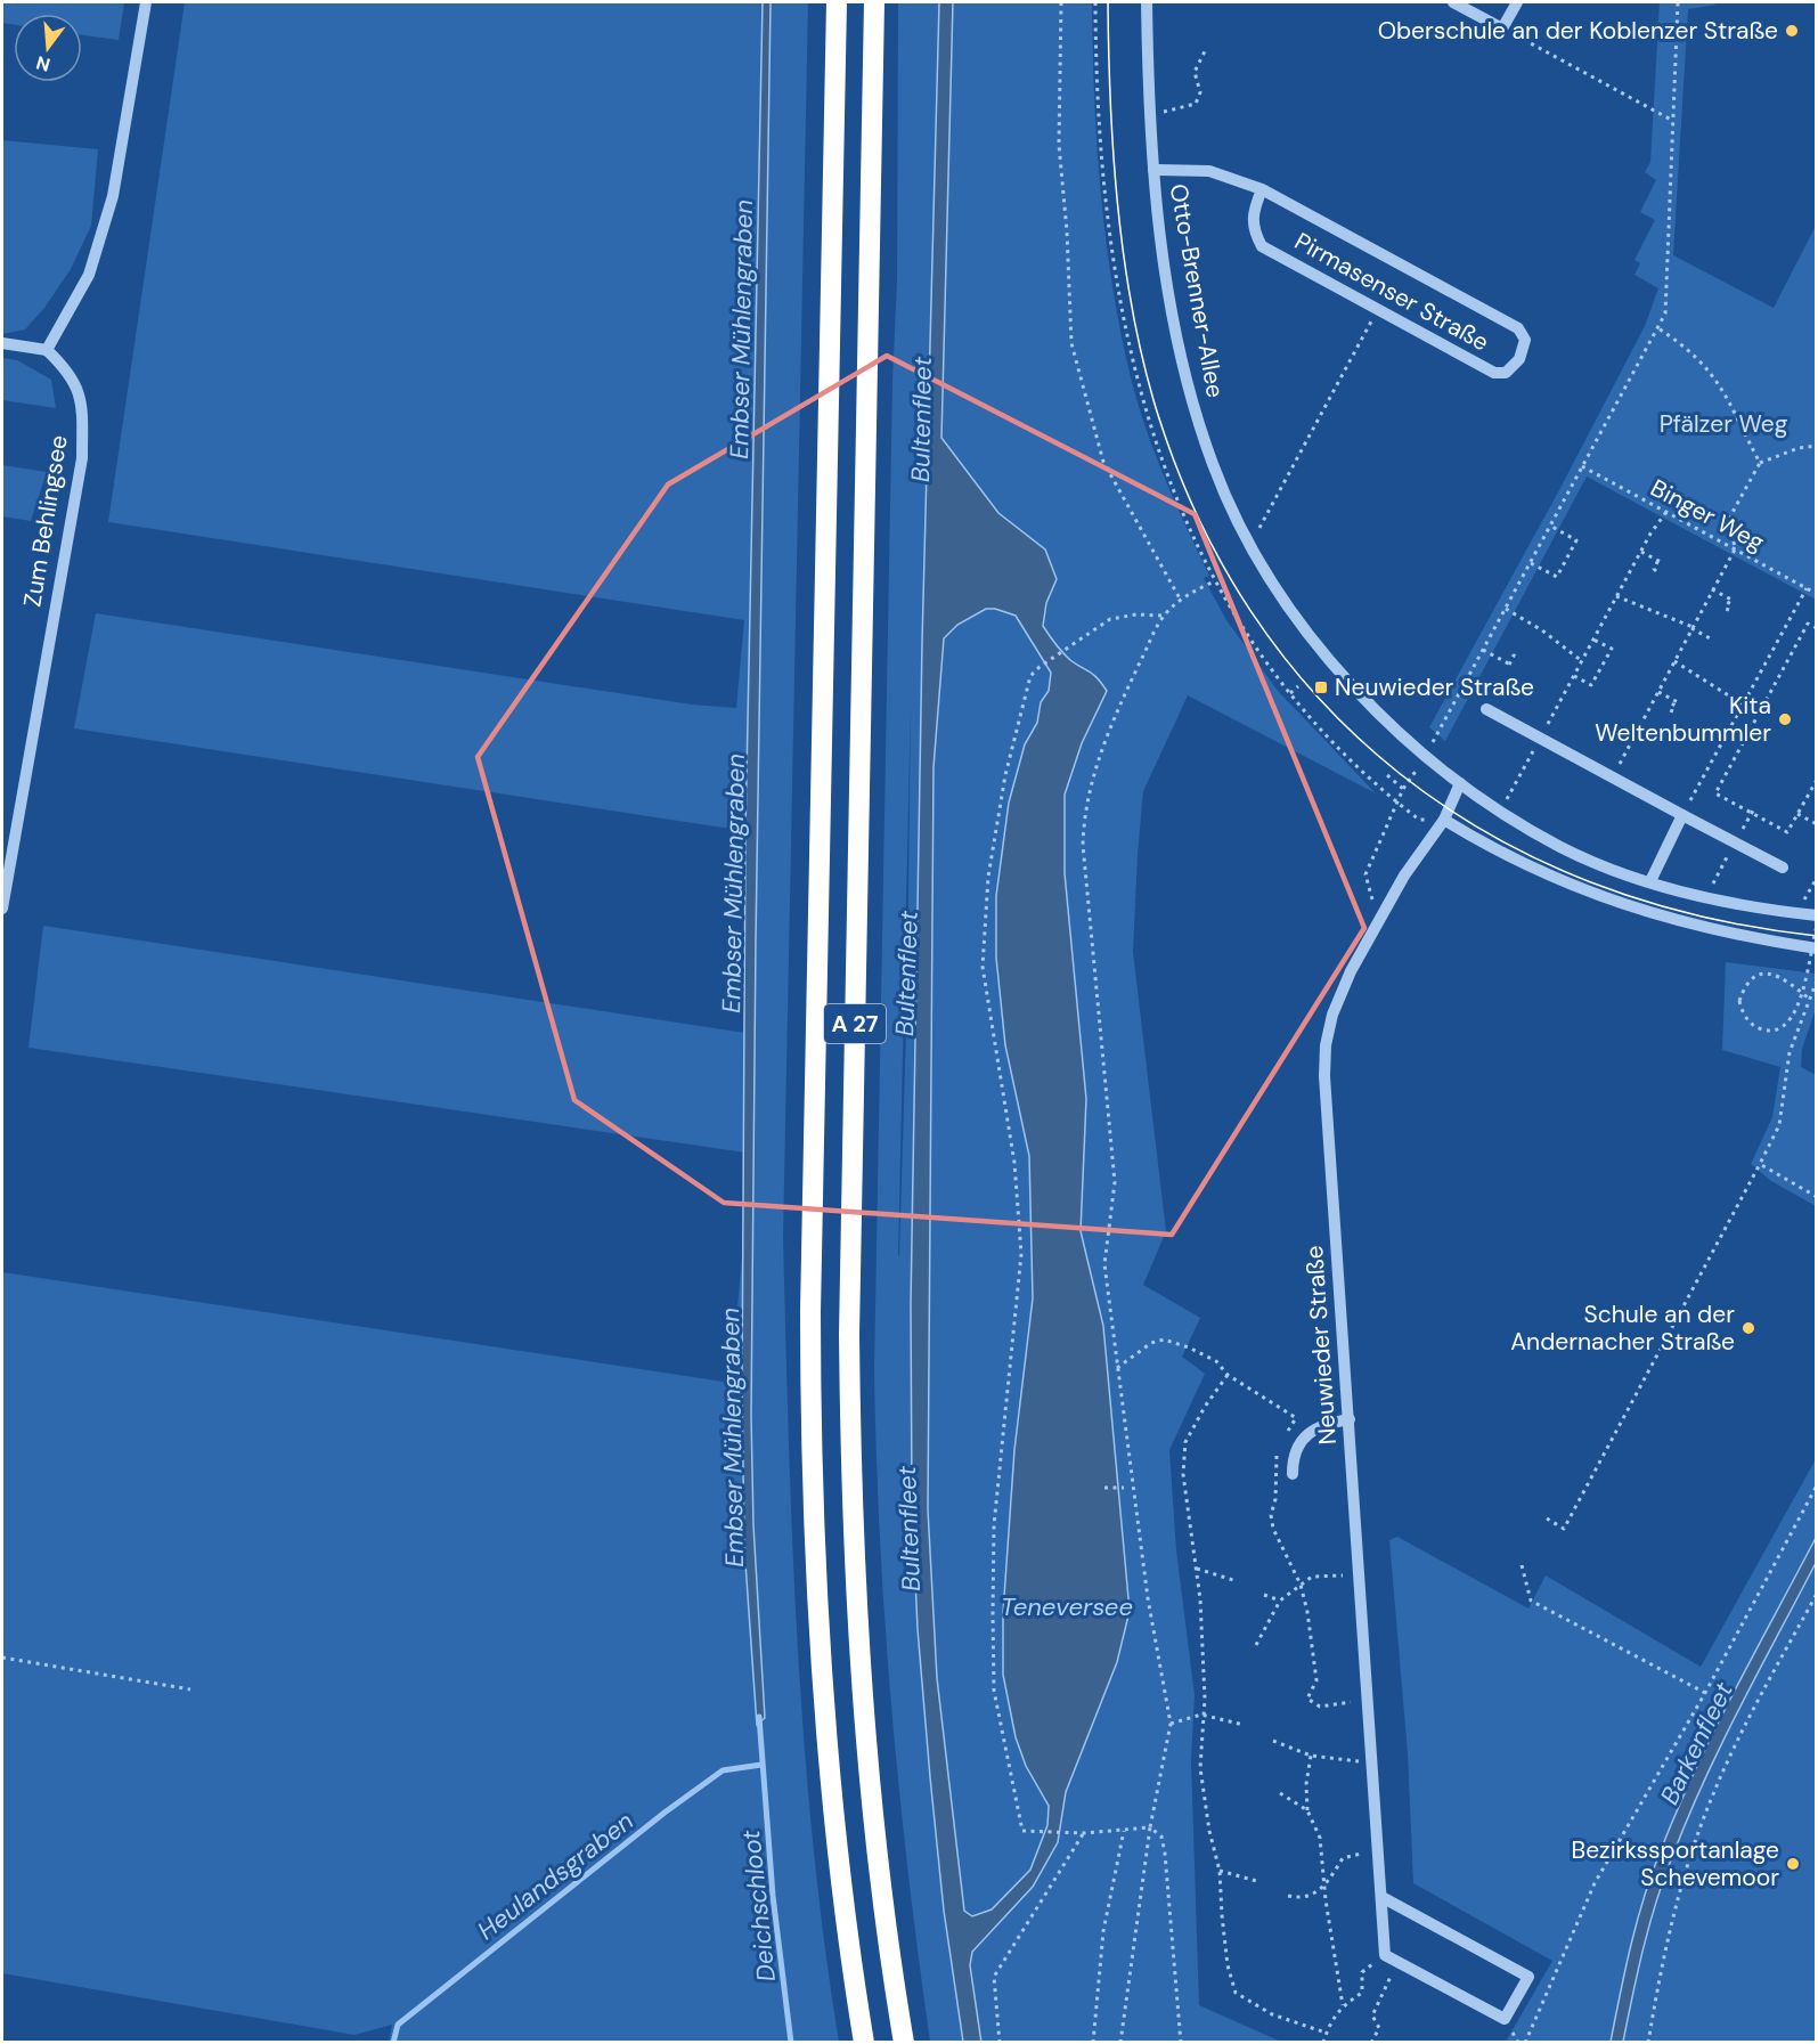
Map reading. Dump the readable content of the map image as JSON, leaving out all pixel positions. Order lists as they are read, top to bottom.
{
  "streets": {
    "highway": ["A 27"],
    "street": [
      "Otto-Brenner-Allee",
      "Pirmasenser Straße",
      "Zum Behlingsee",
      "Neuwieder Straße"
    ],
    "path": ["Binger Weg"]
  },
  "crossings": [
    ["Otto-Brenner-Allee", "Pirmasenser Straße"]
  ],
  "water": [
    "Embser Mühlengraben",
    "Bultenfleet",
    "Teneversee",
    "Barkenfleet",
    "Heulandsgraben",
    "Deichschloot"
  ],
  "parks": ["Pfälzer Weg"],
  "places": {
    "other": [
      "Oberschule an der Koblenzer Straße",
      "Kita Weltenbummler",
      "Schule an der Andernacher Straße",
      "Bezirkssportanlage Schevemoor"
    ],
    "transit": ["Neuwieder Straße"]
  },
  "north": "bottom"
}
